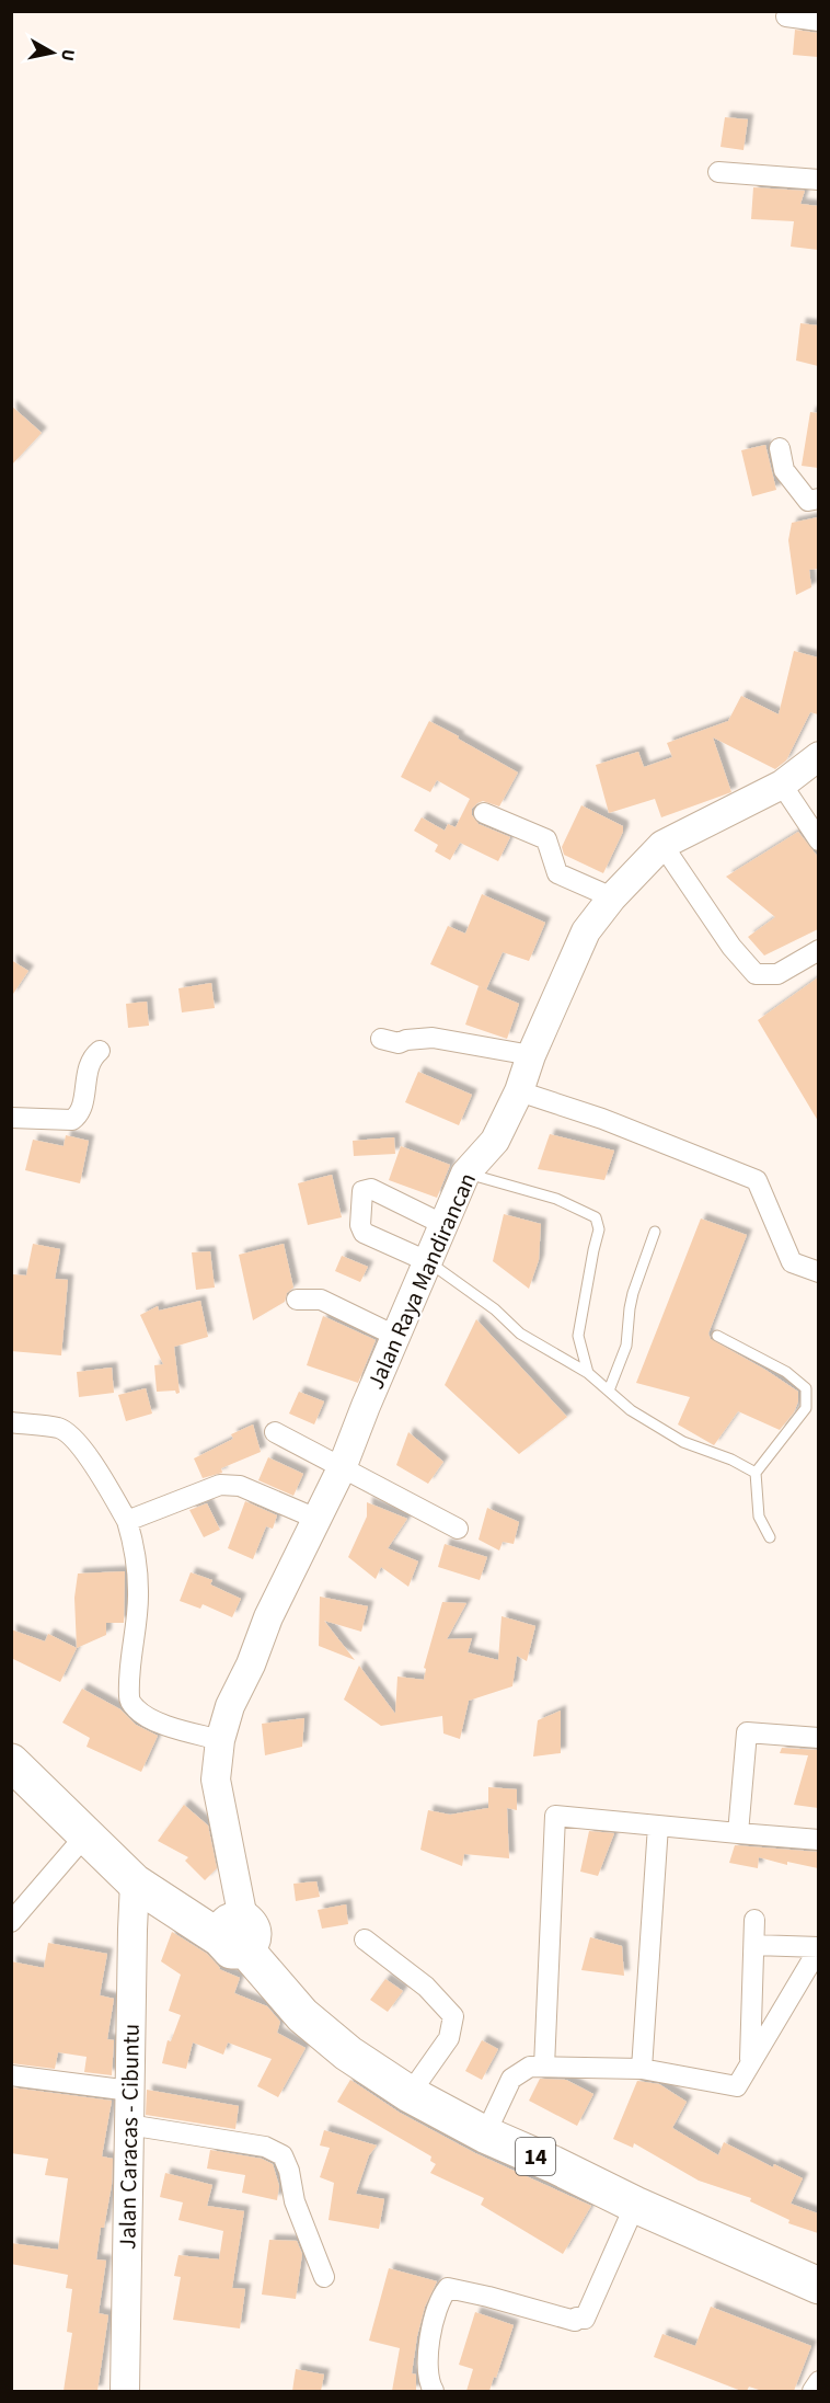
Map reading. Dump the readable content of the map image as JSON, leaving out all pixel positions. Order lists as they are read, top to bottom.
{
  "streets": {
    "highway": ["14"],
    "street": ["Jalan Raya Mandirancan", "Jalan Caracas - Cibuntu"]
  },
  "crossings": [
    ["Jalan Raya Mandirancan", "14"],
    ["Jalan Caracas - Cibuntu", "14"]
  ],
  "north": "right"
}
